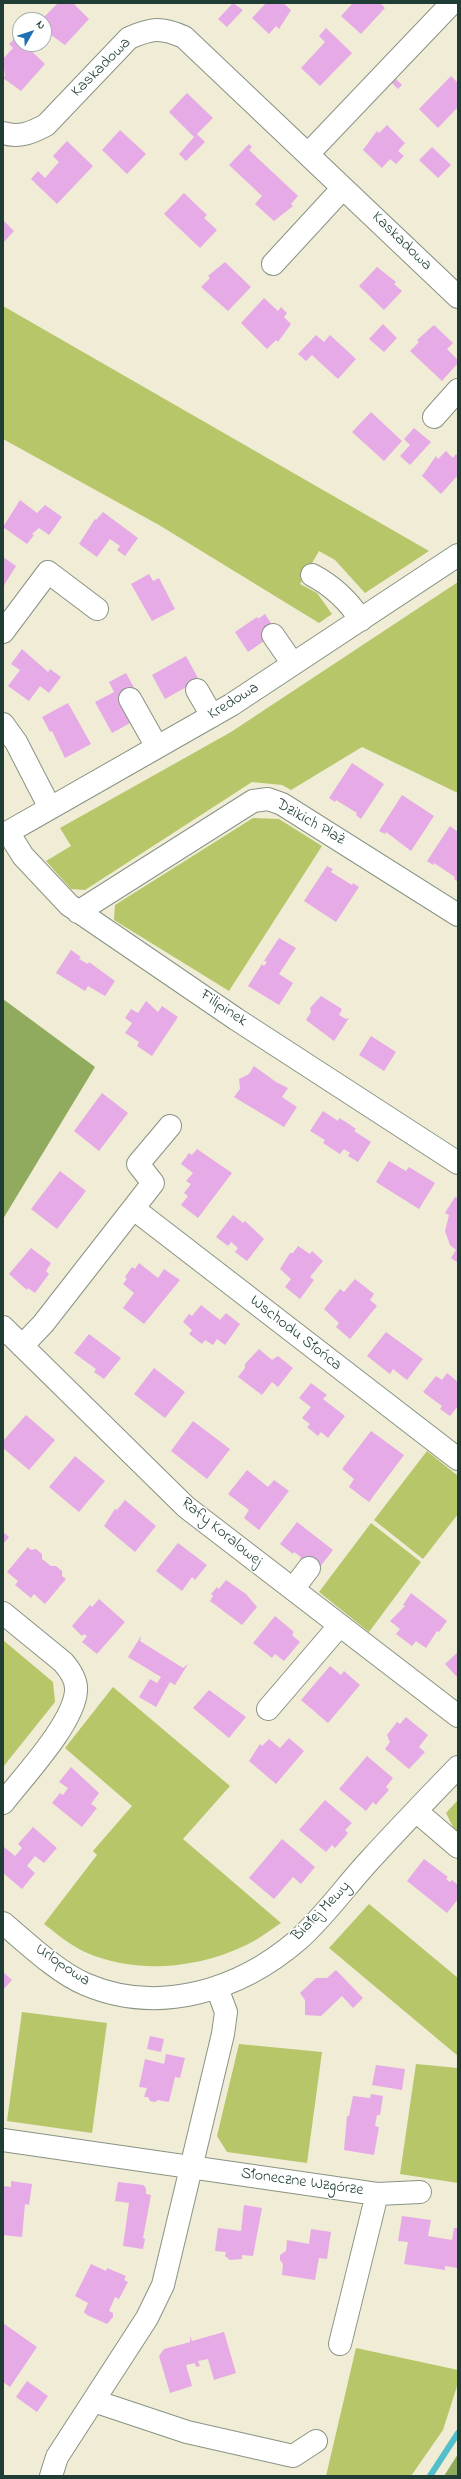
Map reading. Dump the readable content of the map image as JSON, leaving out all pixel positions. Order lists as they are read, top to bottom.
{
  "streets": {
    "street": [
      "Kaskadowa",
      "Kredowa",
      "Dzikich Plaż",
      "Filipinek",
      "Wschodu Słońca",
      "Rafy Koralowej",
      "Białej Mewy",
      "Urlopowa",
      "Słoneczne Wzgórze"
    ]
  },
  "crossings": [
    ["Kredowa", "Filipinek"],
    ["Dzikich Plaż", "Filipinek"],
    ["Białej Mewy", "Urlopowa"]
  ],
  "north": "top right"
}
